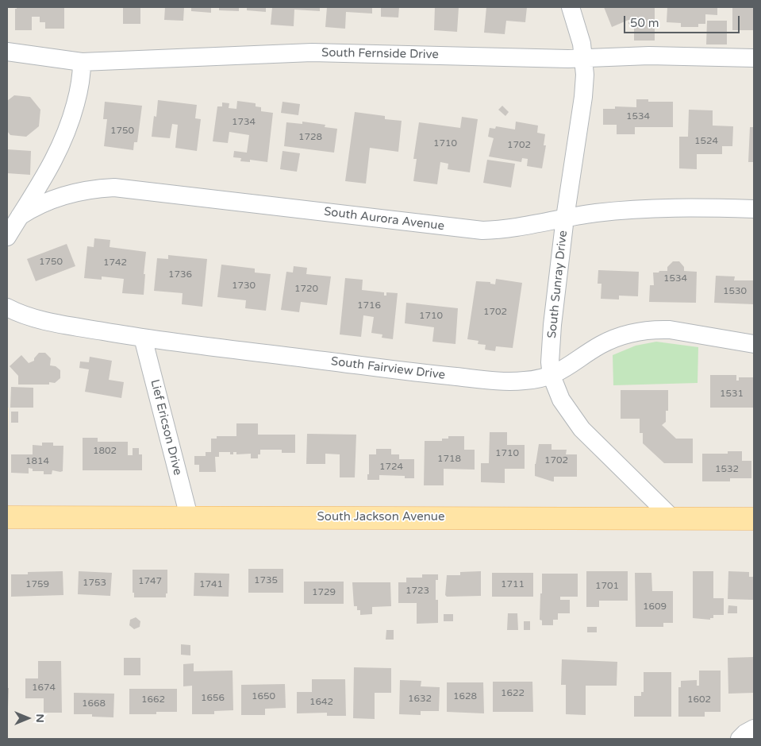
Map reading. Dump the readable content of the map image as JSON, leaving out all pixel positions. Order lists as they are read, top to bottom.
{
  "streets": {
    "main road": ["South Jackson Avenue"],
    "street": [
      "South Fernside Drive",
      "South Aurora Avenue",
      "South Sunray Drive",
      "South Fairview Drive",
      "Lief Ericson Drive"
    ]
  },
  "crossings": [
    ["South Fernside Drive", "South Sunray Drive"],
    ["South Aurora Avenue", "South Sunray Drive"],
    ["South Sunray Drive", "South Fairview Drive"],
    ["South Sunray Drive", "South Jackson Avenue"],
    ["South Fairview Drive", "Lief Ericson Drive"],
    ["Lief Ericson Drive", "South Jackson Avenue"]
  ],
  "house_numbers": [
    "1534",
    "1734",
    "1750",
    "1728",
    "1524",
    "1710",
    "1702",
    "1750",
    "1742",
    "1736",
    "1534",
    "1730",
    "1720",
    "1530",
    "1716",
    "1702",
    "1710",
    "1531",
    "1802",
    "1710",
    "1718",
    "1702",
    "1814",
    "1724",
    "1532",
    "1735",
    "1747",
    "1753",
    "1759",
    "1741",
    "1711",
    "1701",
    "1723",
    "1729",
    "1609",
    "1674",
    "1622",
    "1650",
    "1628",
    "1656",
    "1632",
    "1662",
    "1602",
    "1642",
    "1668"
  ],
  "scale_bar": "50 m",
  "north": "right"
}
